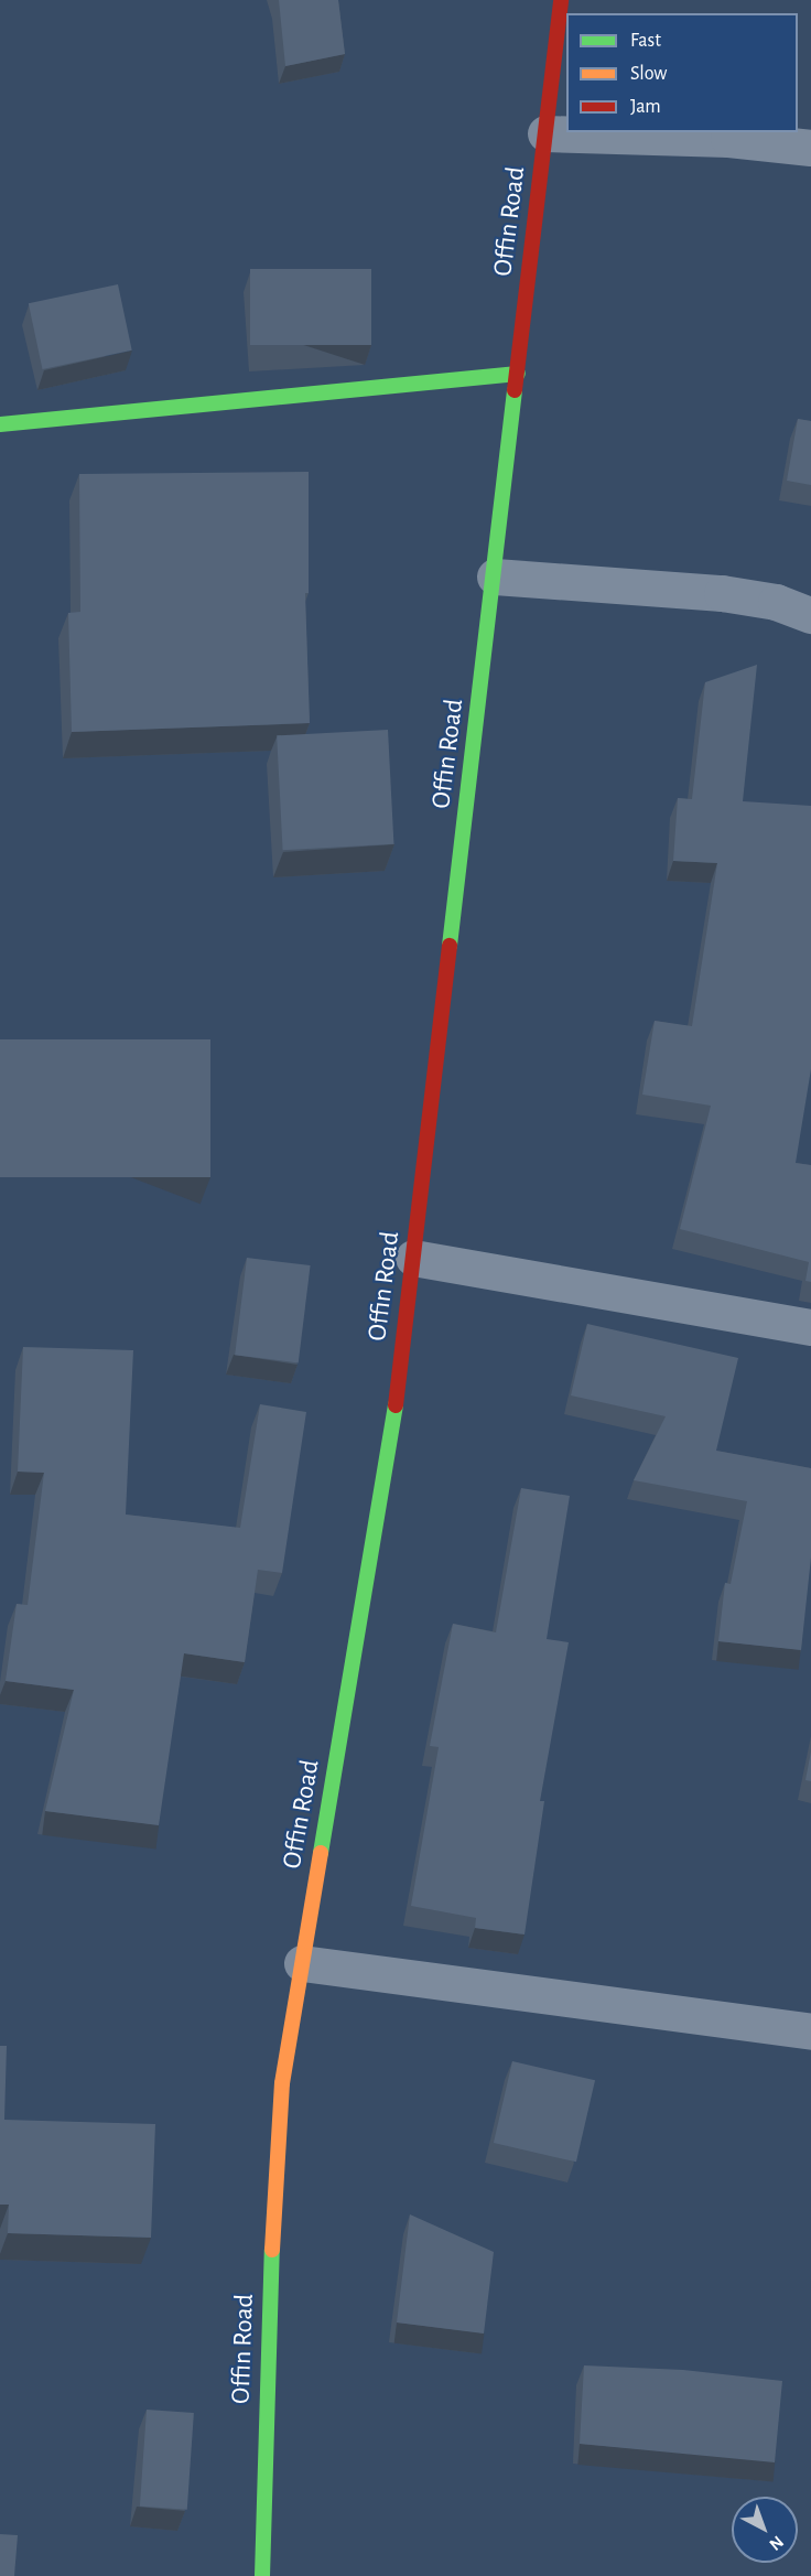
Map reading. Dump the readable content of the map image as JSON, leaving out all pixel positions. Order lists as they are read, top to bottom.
{
  "streets": {
    "street": ["Offin Road"]
  },
  "legend": ["Fast", "Slow", "Jam"],
  "north": "bottom right"
}
